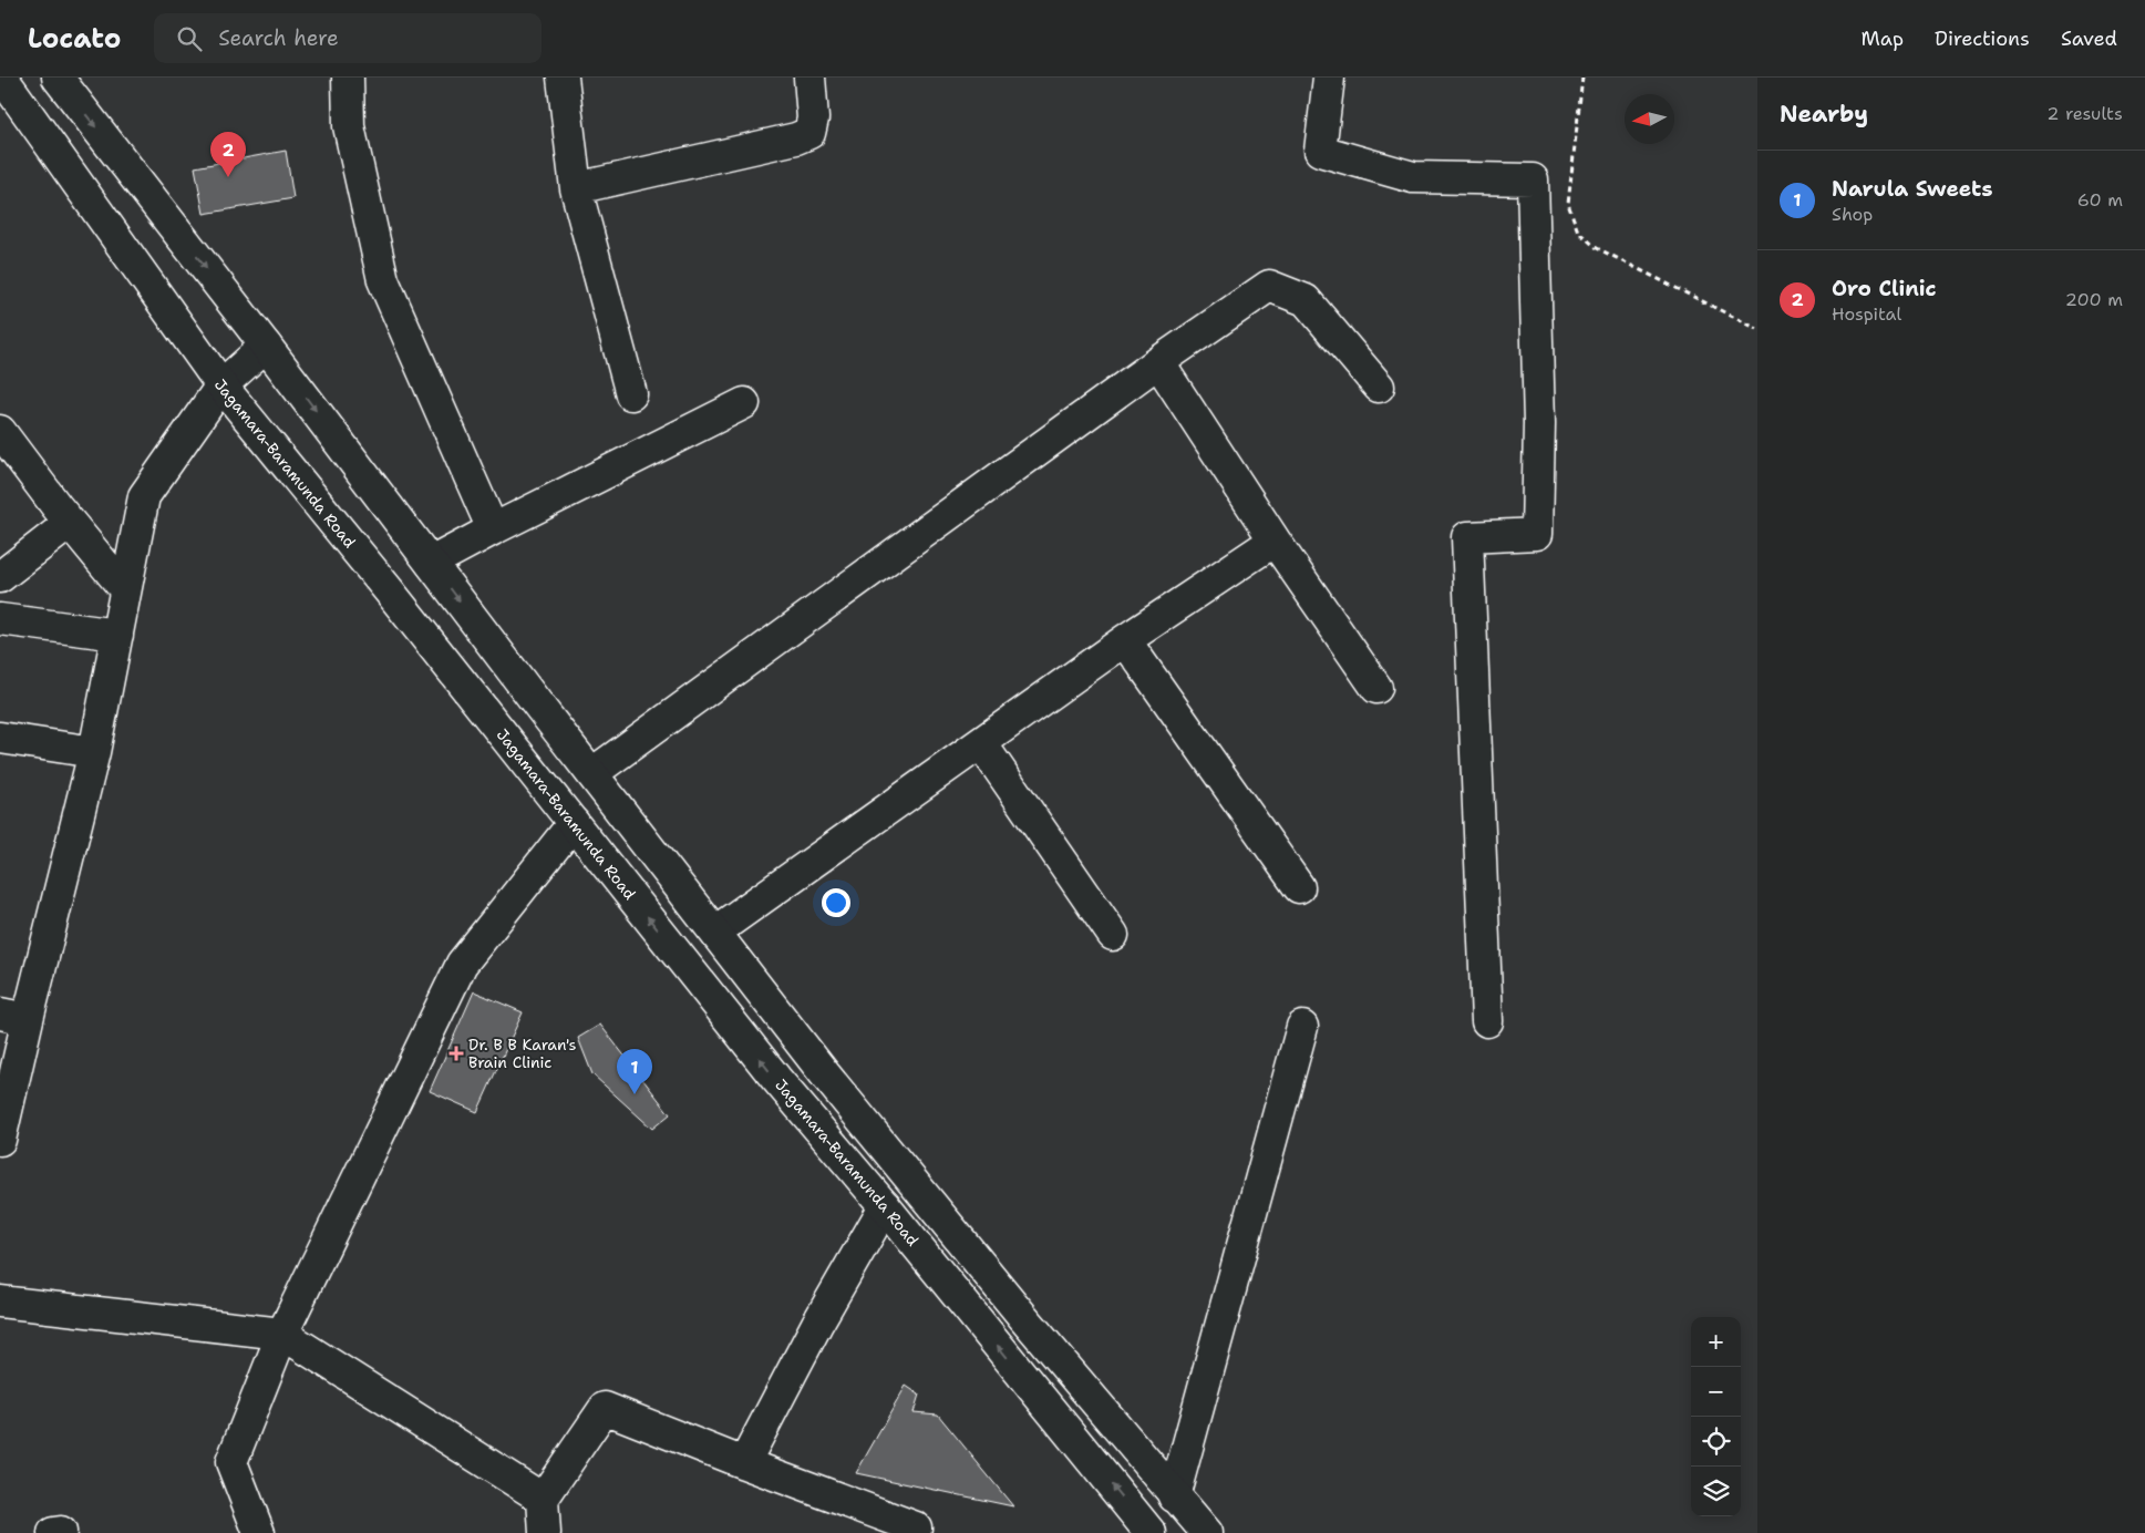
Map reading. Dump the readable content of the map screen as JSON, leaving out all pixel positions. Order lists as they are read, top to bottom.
{
  "streets": {
    "street": ["Jagamara-Baramunda Road"]
  },
  "places": {
    "health": ["Dr. B B Karan's Brain Clinic"]
  },
  "north": "left",
  "page": {
    "header": "Locato",
    "search": "Search here",
    "nav": ["Map", "Directions", "Saved"],
    "heading": ["Nearby", "2 results"],
    "pins": ["2", "1"],
    "list": [
      {
        "mark": "1",
        "name": "Narula Sweets",
        "note": "Shop",
        "value": "60 m"
      },
      {
        "mark": "2",
        "name": "Oro Clinic",
        "note": "Hospital",
        "value": "200 m"
      }
    ],
    "map_buttons": ["+", "−"]
  }
}
